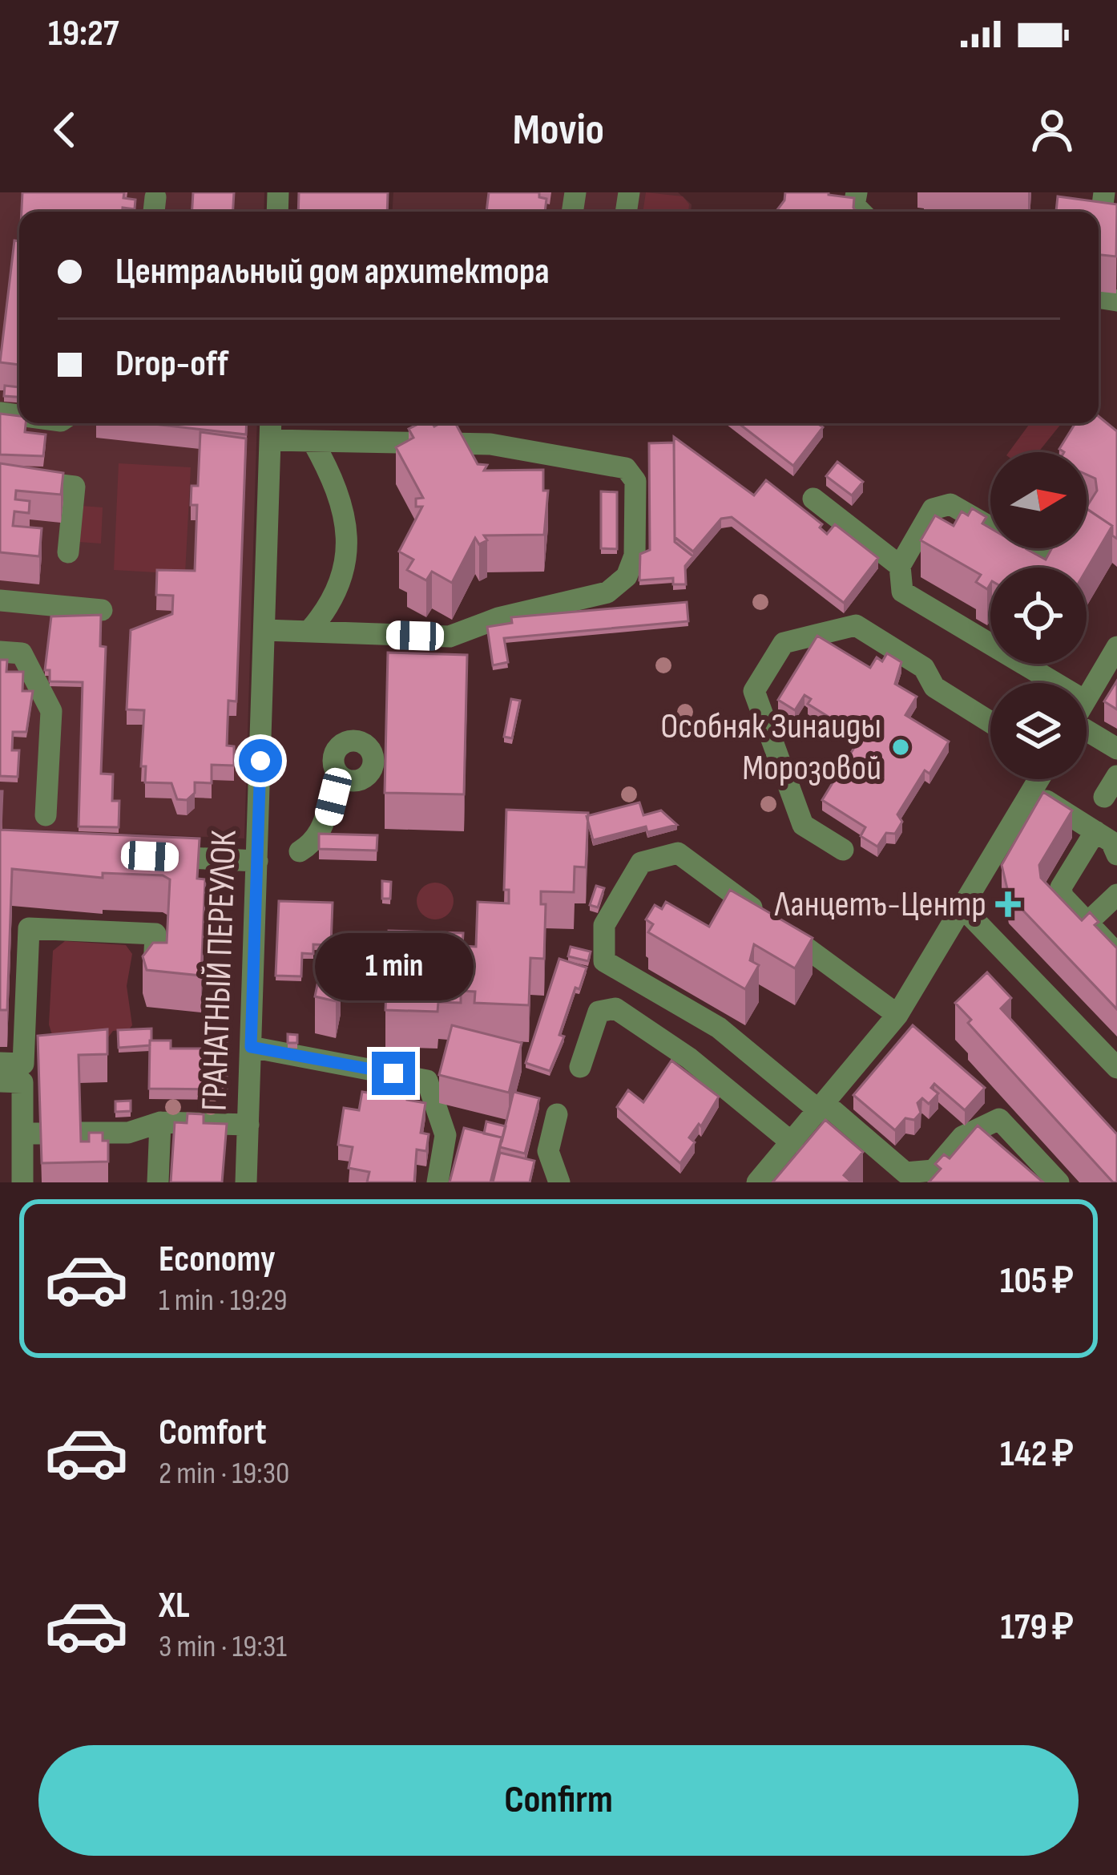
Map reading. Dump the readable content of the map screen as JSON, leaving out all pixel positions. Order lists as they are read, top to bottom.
{
  "streets": {
    "street": ["ГРАНАТНЫЙ ПЕРЕУЛОК"]
  },
  "places": {
    "other": ["Особняк Зинаиды Морозовой"],
    "health": ["Ланцетъ-Центр"]
  },
  "north": "right",
  "page": {
    "status": "19:27",
    "header": "Movio",
    "banner": ["Центральный дом архитектора", "Drop-off"],
    "bubble": "1 min",
    "list": [
      {
        "name": "Economy",
        "note": "1 min · 19:29",
        "value": "105 ₽"
      },
      {
        "name": "Comfort",
        "note": "2 min · 19:30",
        "value": "142 ₽"
      },
      {
        "name": "XL",
        "note": "3 min · 19:31",
        "value": "179 ₽"
      }
    ],
    "buttons": "Confirm"
  }
}
